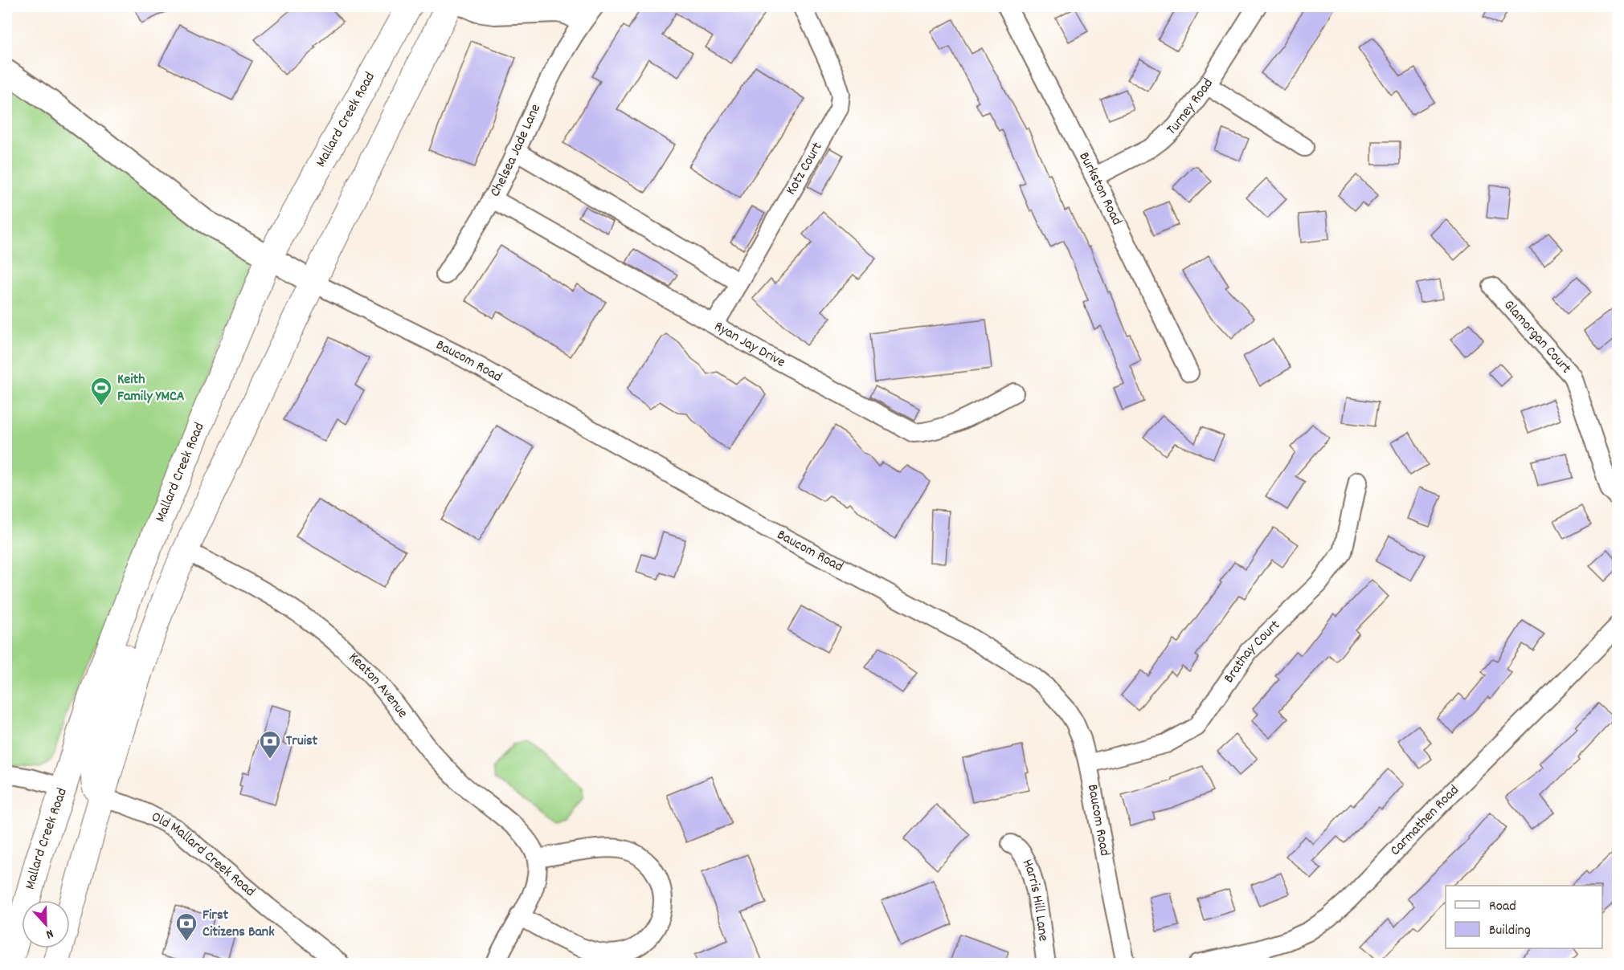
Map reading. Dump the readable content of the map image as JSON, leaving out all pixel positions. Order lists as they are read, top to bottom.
{
  "streets": {
    "main road": ["Mallard Creek Road"],
    "street": [
      "Turney Road",
      "Chelsea Jade Lane",
      "Kotz Court",
      "Burkston Road",
      "Glamorgan Court",
      "Ryan Jay Drive",
      "Baucom Road",
      "Brathay Court",
      "Keaton Avenue",
      "Carmathen Road",
      "Old Mallard Creek Road",
      "Harris Hill Lane"
    ]
  },
  "crossings": [
    ["Turney Road", "Burkston Road"],
    ["Chelsea Jade Lane", "Ryan Jay Drive"],
    ["Kotz Court", "Ryan Jay Drive"],
    ["Baucom Road", "Brathay Court"]
  ],
  "places": {
    "sports": ["Keith Family YMCA"],
    "bank": ["Truist", "First Citizens Bank"]
  },
  "legend": ["Road", "Building"],
  "north": "bottom"
}
